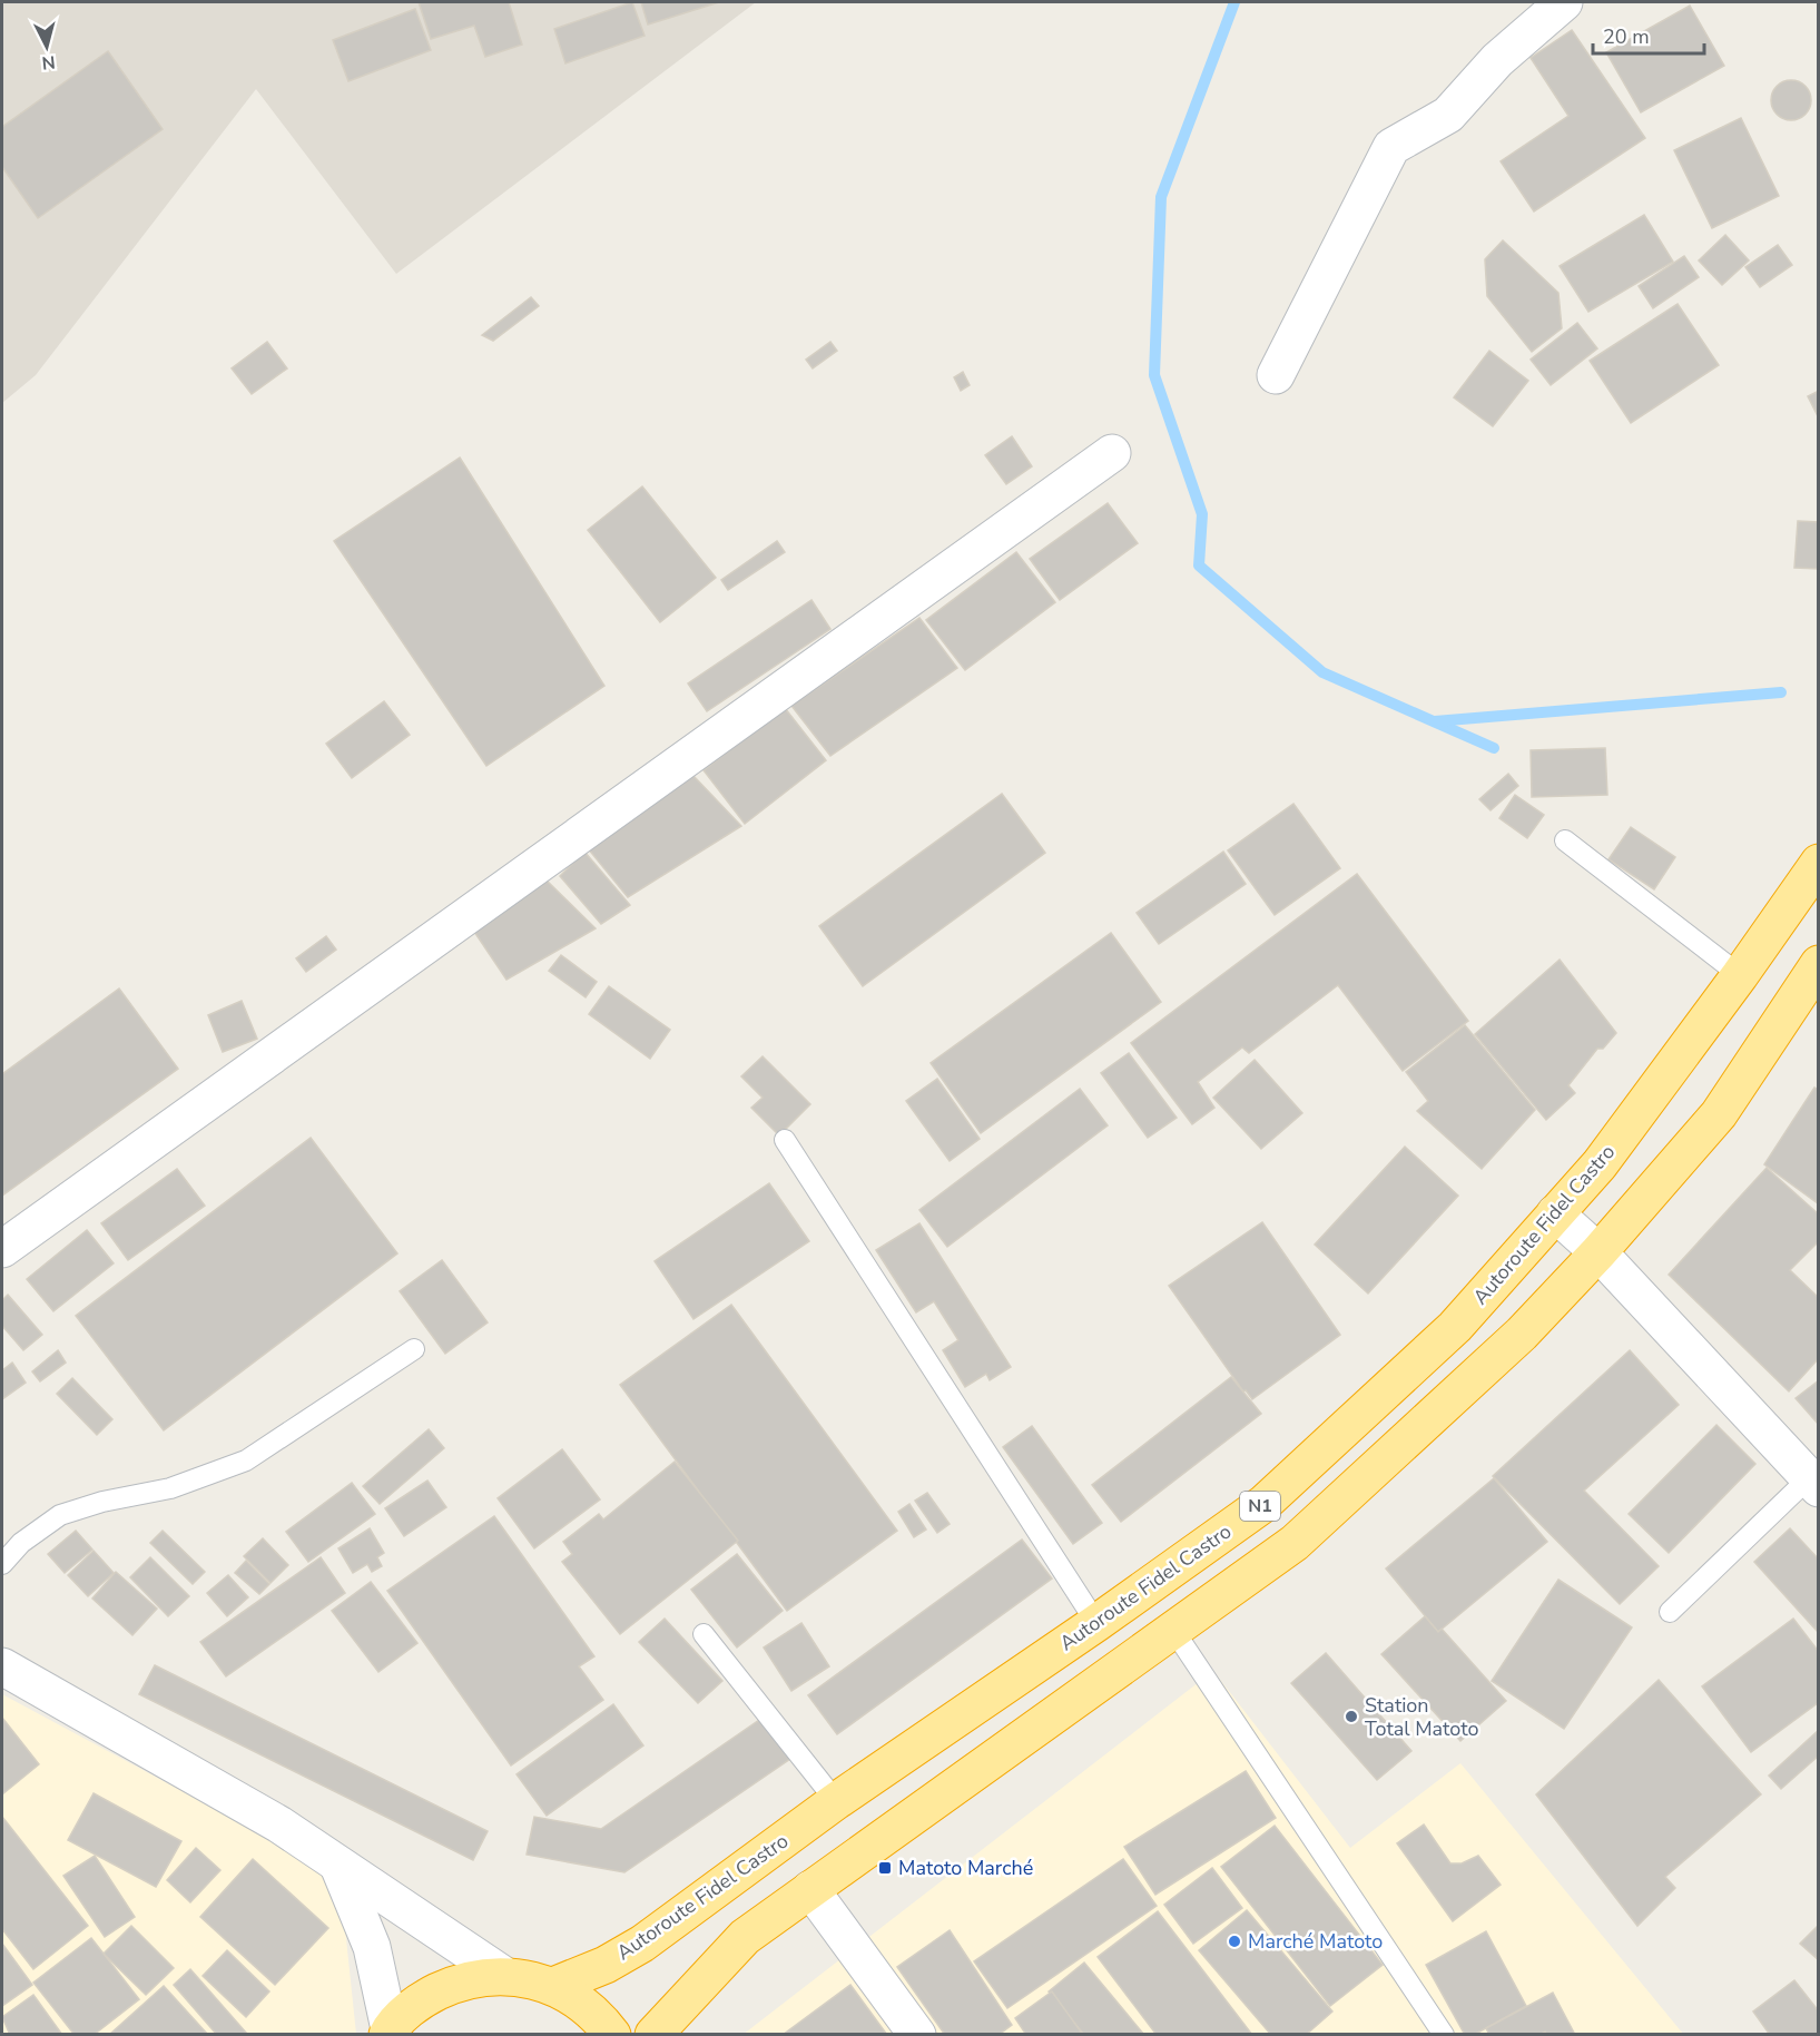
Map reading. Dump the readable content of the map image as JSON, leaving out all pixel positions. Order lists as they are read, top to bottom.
{
  "streets": {
    "highway": ["Autoroute Fidel Castro", "N1"]
  },
  "places": {
    "other": ["Station Total Matoto", "Marché Matoto"],
    "transit": ["Matoto Marché"]
  },
  "scale_bar": "20 m",
  "north": "bottom"
}
